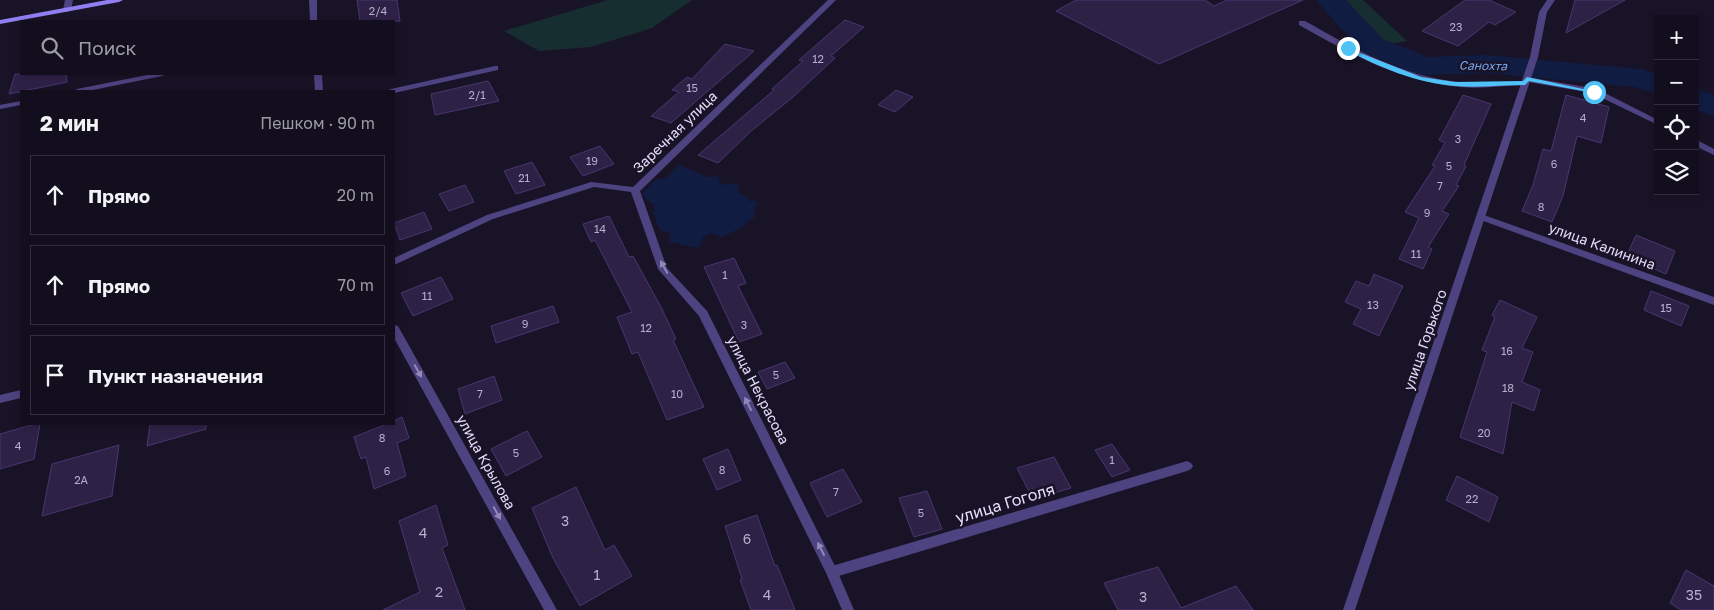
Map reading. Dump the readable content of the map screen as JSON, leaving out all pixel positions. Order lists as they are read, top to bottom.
{
  "streets": {
    "street": [
      "Заречная улица",
      "улица Калинина",
      "улица Горького",
      "улица Некрасова",
      "улица Крылова",
      "улица Гоголя"
    ]
  },
  "crossings": [
    ["Заречная улица", "улица Некрасова"],
    ["улица Калинина", "улица Горького"],
    ["улица Некрасова", "улица Гоголя"]
  ],
  "one_way": ["улица Некрасова", "улица Крылова"],
  "water": ["Санохта"],
  "house_numbers": [
    "2/4",
    "23",
    "12",
    "15",
    "2/1",
    "4",
    "3",
    "19",
    "6",
    "5",
    "21",
    "7",
    "8",
    "9",
    "14",
    "11",
    "1",
    "11",
    "13",
    "15",
    "9",
    "3",
    "12",
    "16",
    "5",
    "18",
    "7",
    "10",
    "20",
    "8",
    "4",
    "5",
    "1",
    "8",
    "6",
    "2А",
    "7",
    "22",
    "5",
    "3",
    "4",
    "6",
    "1",
    "2",
    "4",
    "35",
    "3"
  ],
  "page": {
    "map_buttons": ["+", "−"],
    "search": "Поиск",
    "heading": ["2 мин", "Пешком · 90 m"],
    "list": [
      ["Прямо", "20 m"],
      ["Прямо", "70 m"],
      "Пункт назначения"
    ]
  }
}
